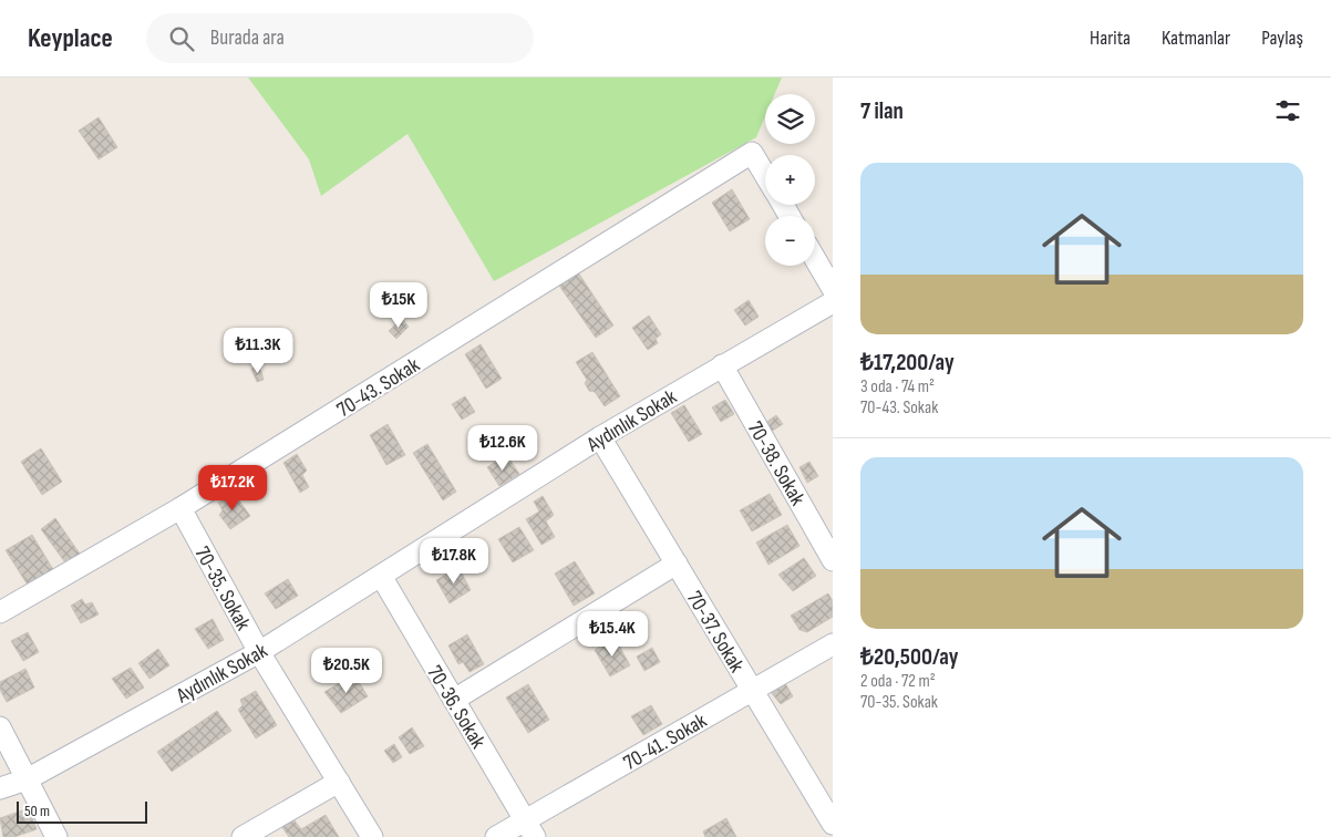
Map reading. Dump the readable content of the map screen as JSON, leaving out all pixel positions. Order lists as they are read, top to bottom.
{
  "streets": {
    "street": [
      "70-43. Sokak",
      "Aydınlık Sokak",
      "70-38. Sokak",
      "70-35. Sokak",
      "70-37. Sokak",
      "70-36. Sokak",
      "70-41. Sokak"
    ]
  },
  "crossings": [
    ["70-43. Sokak", "70-35. Sokak"],
    ["Aydınlık Sokak", "70-38. Sokak"],
    ["Aydınlık Sokak", "70-35. Sokak"],
    ["Aydınlık Sokak", "70-37. Sokak"],
    ["Aydınlık Sokak", "70-36. Sokak"],
    ["70-37. Sokak", "70-41. Sokak"],
    ["70-36. Sokak", "70-41. Sokak"]
  ],
  "scale_bar": "50 m",
  "page": {
    "header": "Keyplace",
    "search": "Burada ara",
    "nav": ["Harita", "Katmanlar", "Paylaş"],
    "heading": "7 ilan",
    "map_buttons": ["+", "−"],
    "list": [
      {
        "name": "₺17,200/ay",
        "note": "3 oda · 74 m² · 70-43. Sokak"
      },
      {
        "name": "₺20,500/ay",
        "note": "2 oda · 72 m² · 70-35. Sokak"
      }
    ],
    "price": [
      "₺15K",
      "₺11.3K",
      "₺12.6K",
      "₺17.2K",
      "₺17.8K",
      "₺15.4K",
      "₺20.5K"
    ],
    "scale": "50 m"
  }
}
